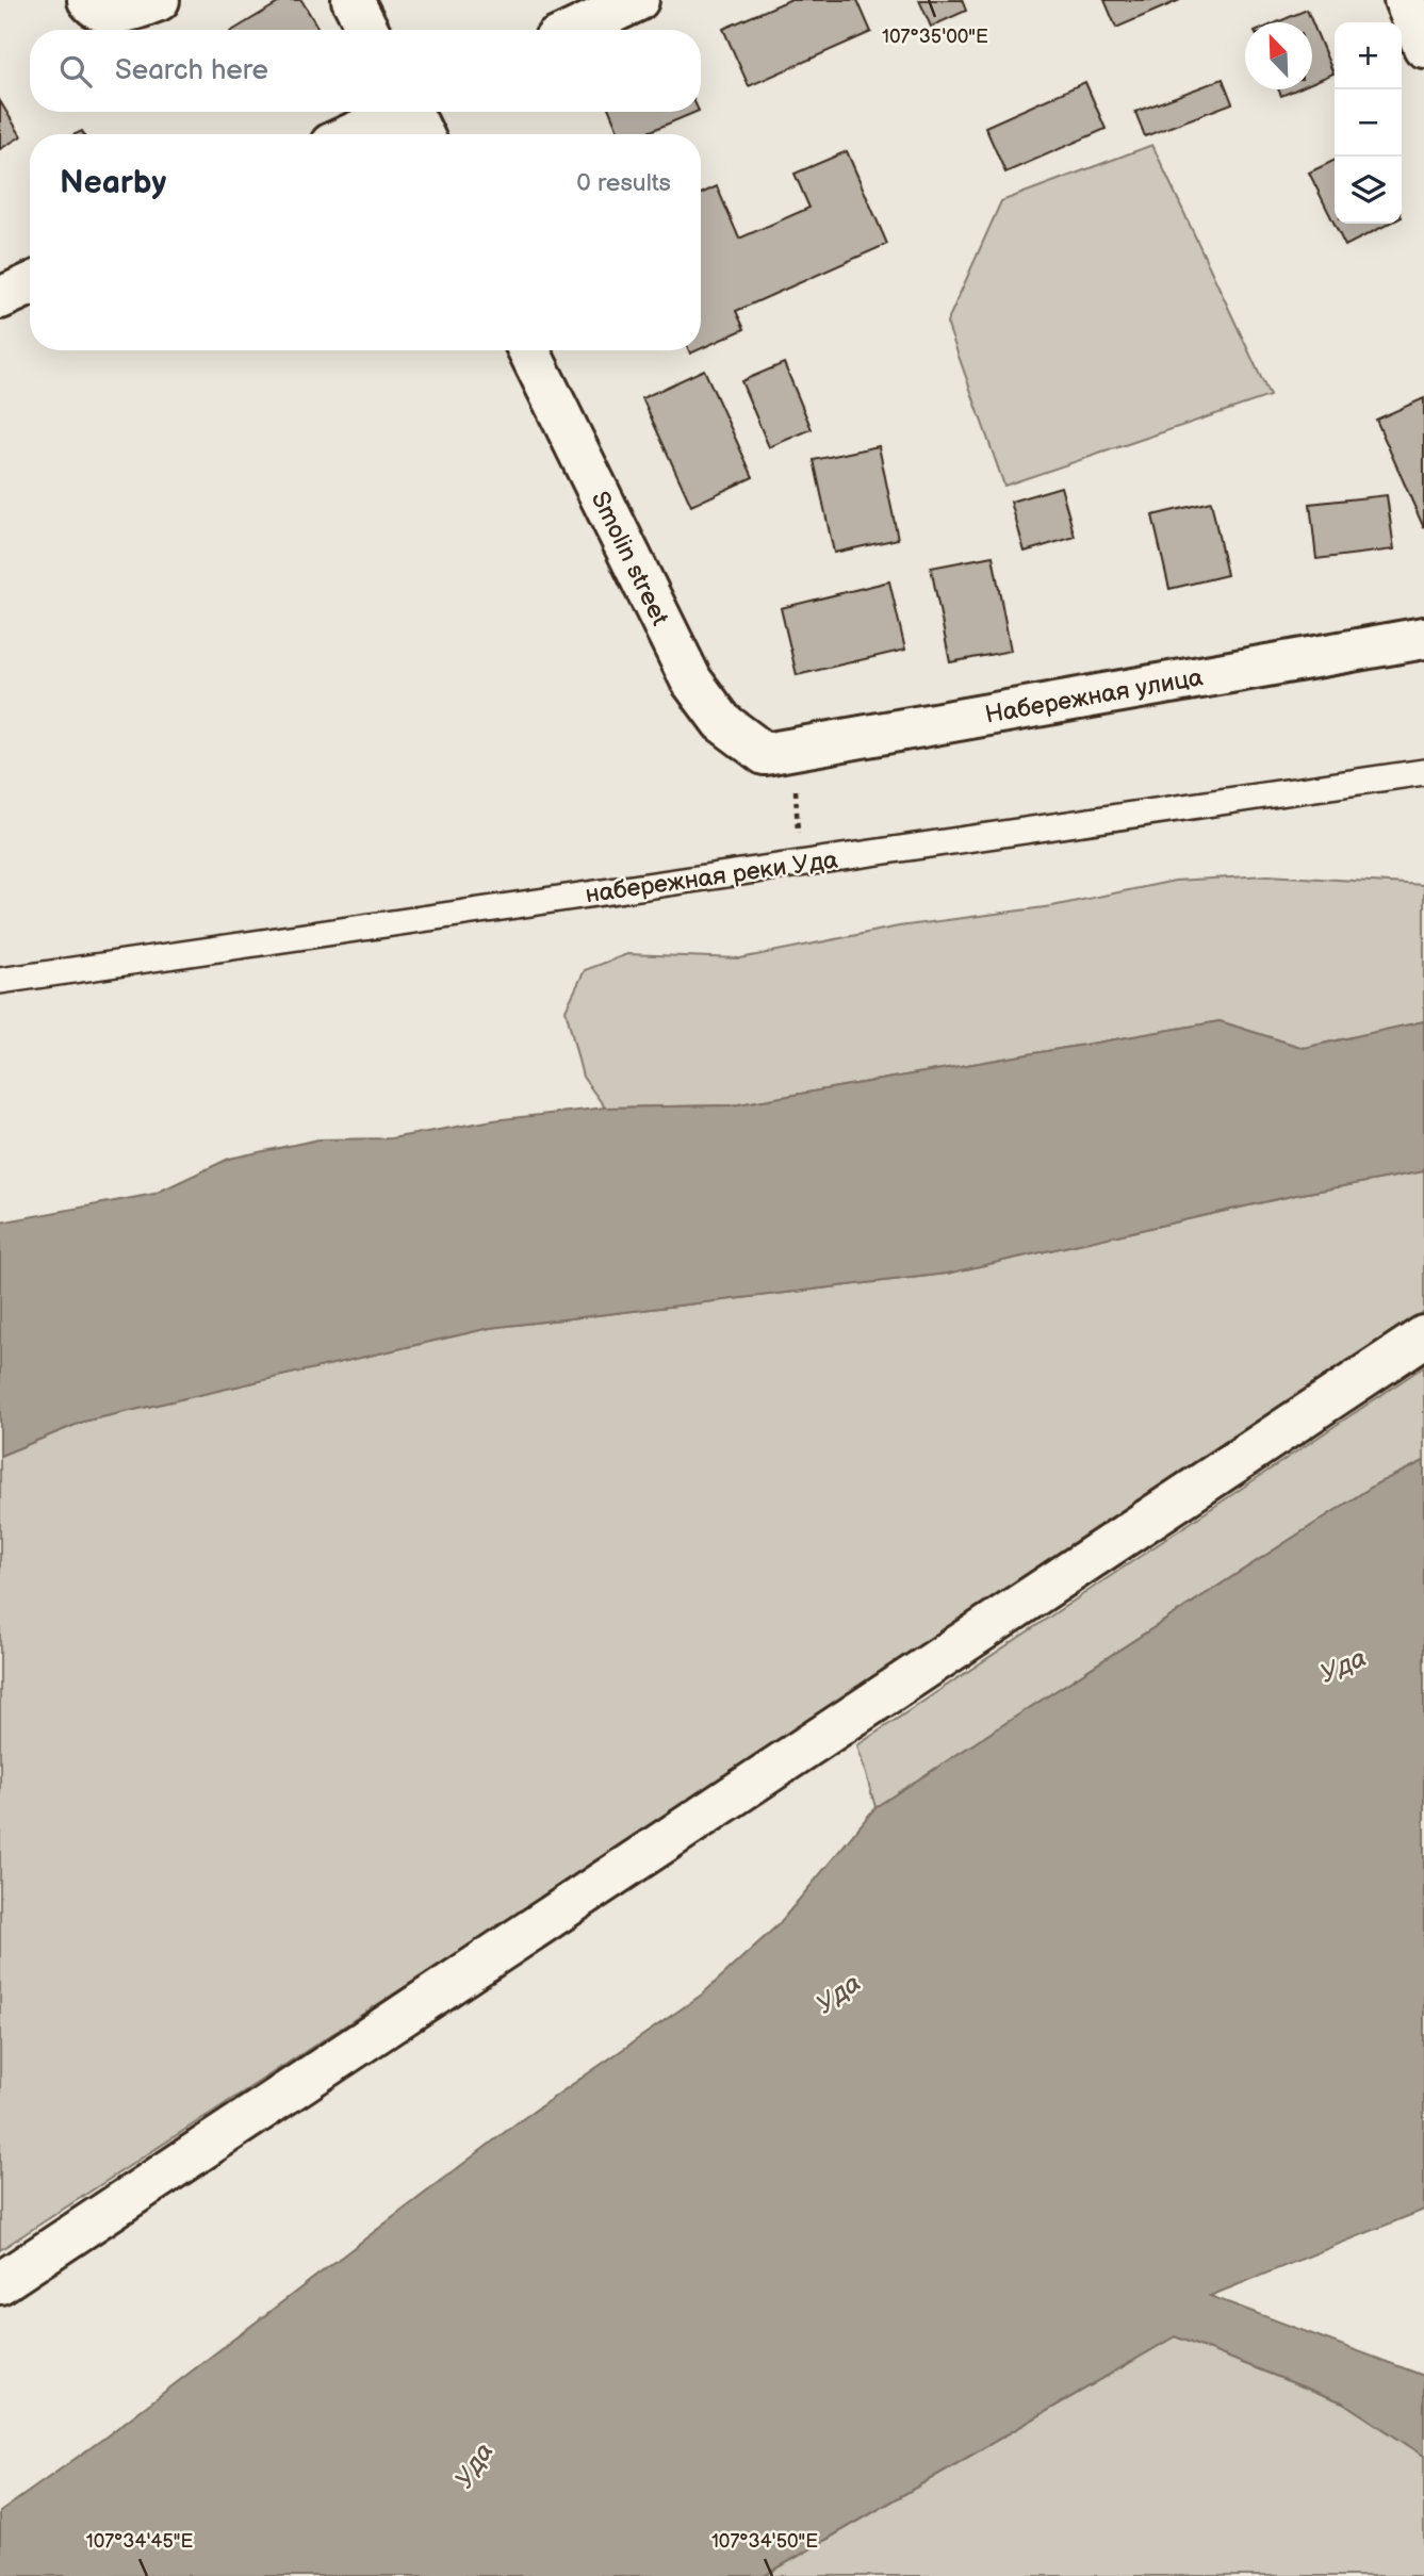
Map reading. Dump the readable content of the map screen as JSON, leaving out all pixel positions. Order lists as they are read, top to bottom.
{
  "streets": {
    "street": ["Smolin street", "Набережная улица"],
    "lane": ["набережная реки Уда"]
  },
  "crossings": [
    ["Smolin street", "Набережная улица"]
  ],
  "water": ["Уда"],
  "north": "top left",
  "page": {
    "map_buttons": ["+", "−"],
    "search": "Search here",
    "heading": ["Nearby", "0 results"]
  },
  "coordinates": ["107°35'00\"E", "107°34'45\"E", "107°34'50\"E"]
}
